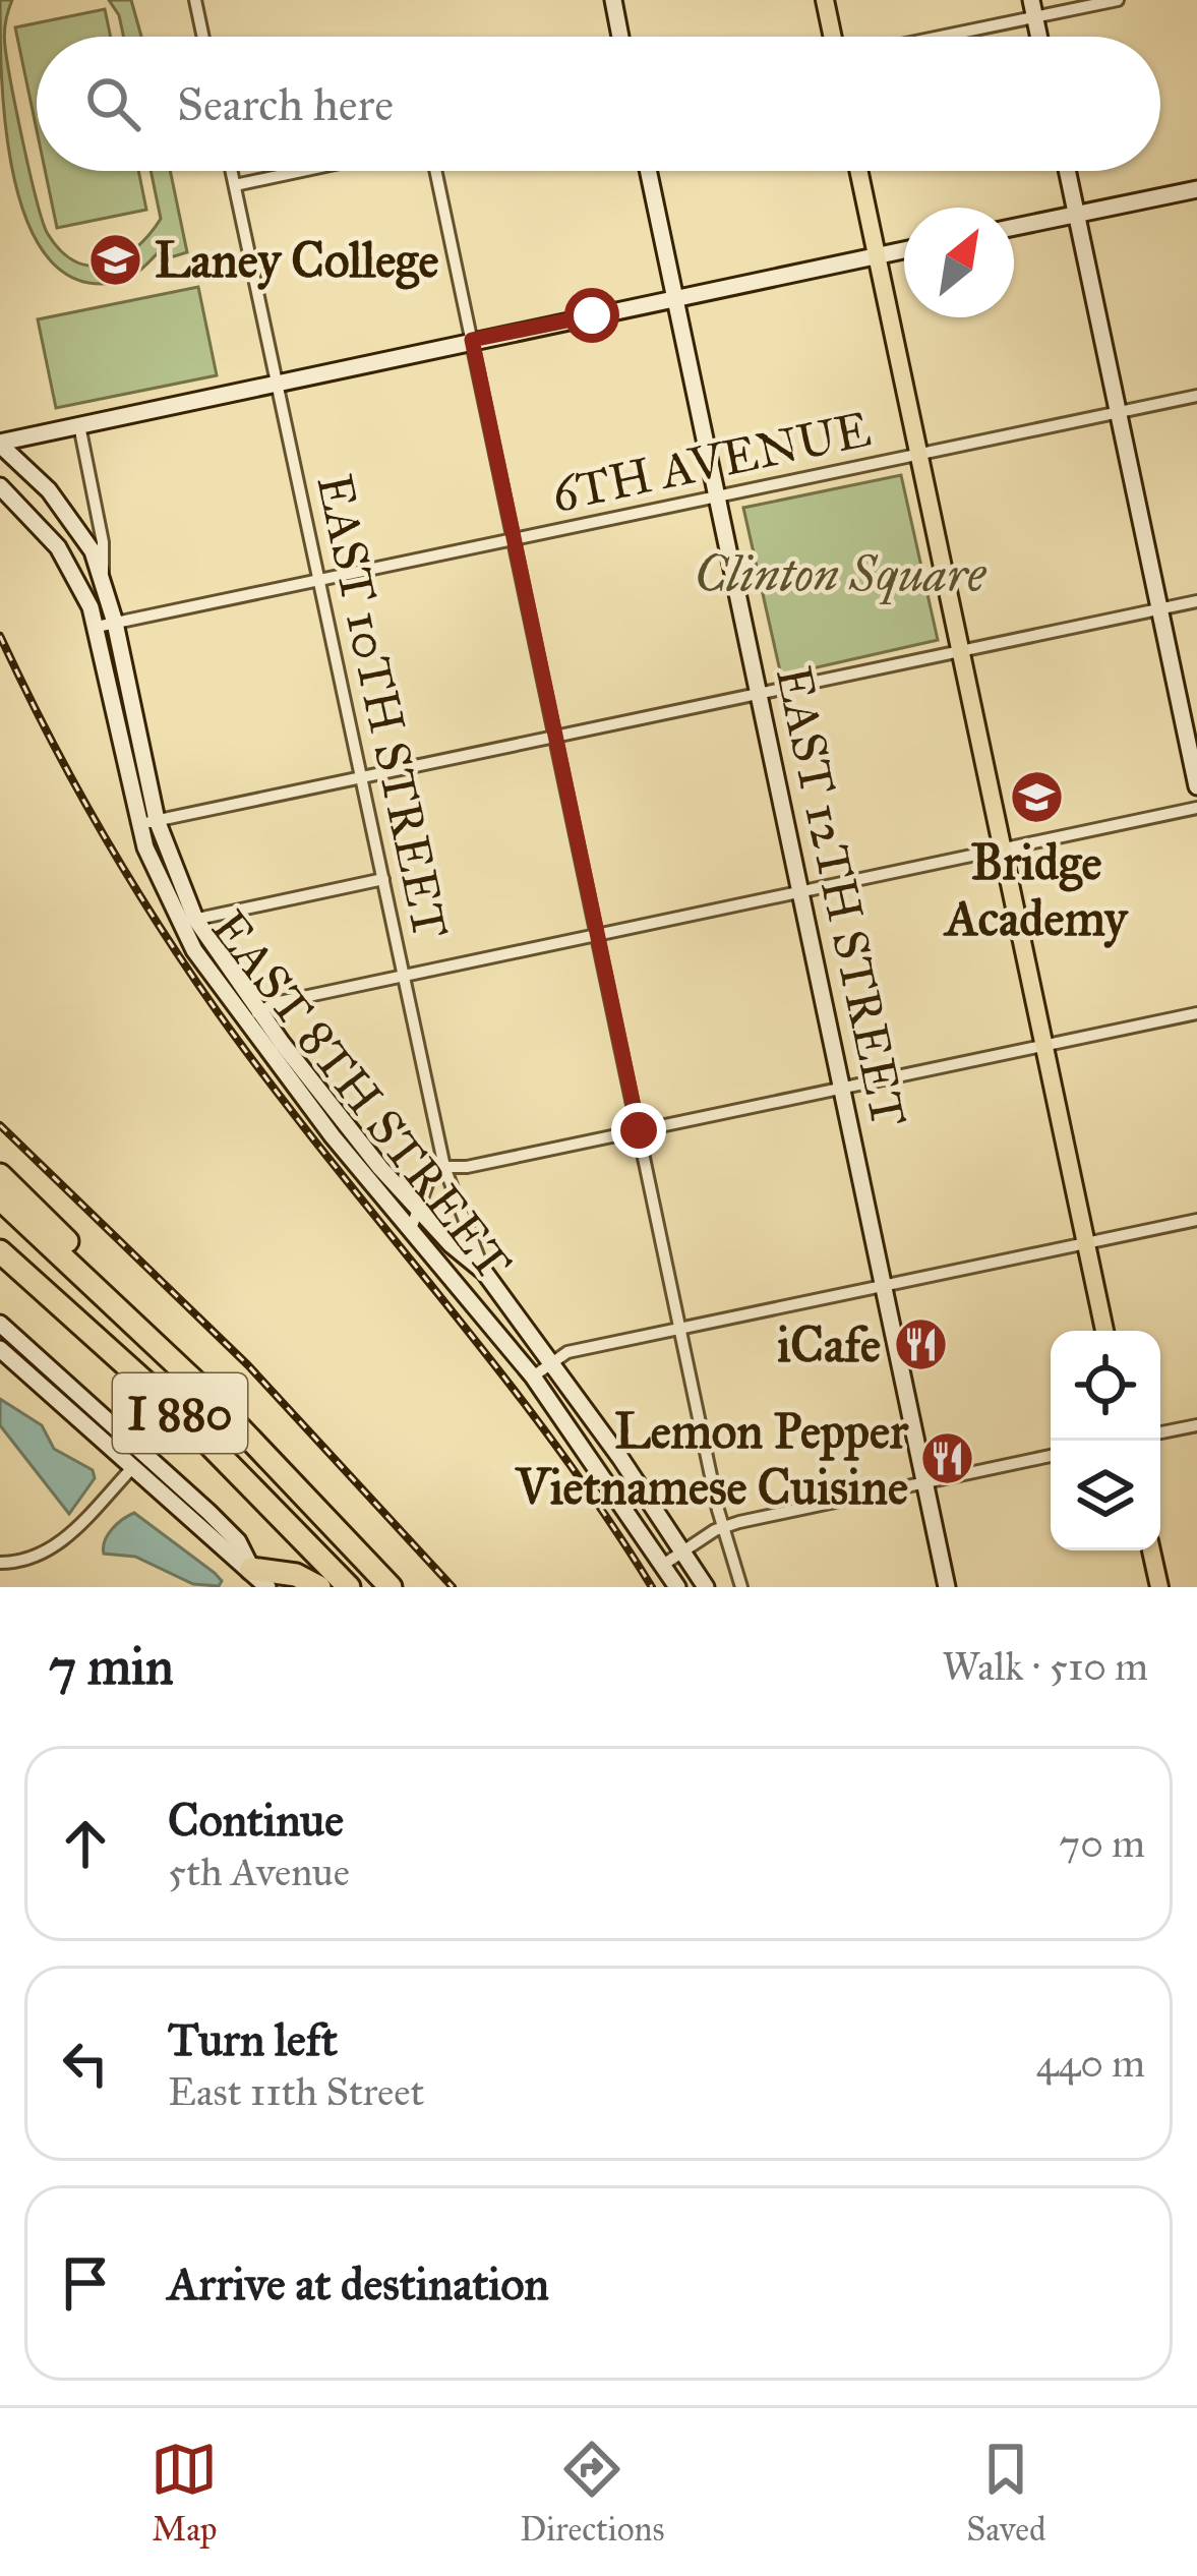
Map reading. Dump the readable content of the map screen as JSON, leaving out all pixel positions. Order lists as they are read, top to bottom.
{
  "streets": {
    "highway": ["I 880"],
    "main road": ["EAST 12TH STREET", "EAST 8TH STREET"],
    "street": ["6TH AVENUE", "EAST 10TH STREET"]
  },
  "crossings": [
    ["6TH AVENUE", "EAST 10TH STREET"],
    ["6TH AVENUE", "EAST 12TH STREET"],
    ["6TH AVENUE", "EAST 8TH STREET"],
    ["EAST 10TH STREET", "EAST 8TH STREET"]
  ],
  "parks": ["Clinton Square"],
  "places": {
    "school or university": ["Laney College", "Bridge Academy"],
    "restaurant": ["iCafe", "Lemon Pepper Vietnamese Cuisine"]
  },
  "north": "top right",
  "page": {
    "search": "Search here",
    "heading": ["7 min", "Walk · 510 m"],
    "list": [
      ["Continue", "5th Avenue", "70 m"],
      ["Turn left", "East 11th Street", "440 m"],
      "Arrive at destination"
    ],
    "nav": ["Map", "Directions", "Saved"]
  }
}
